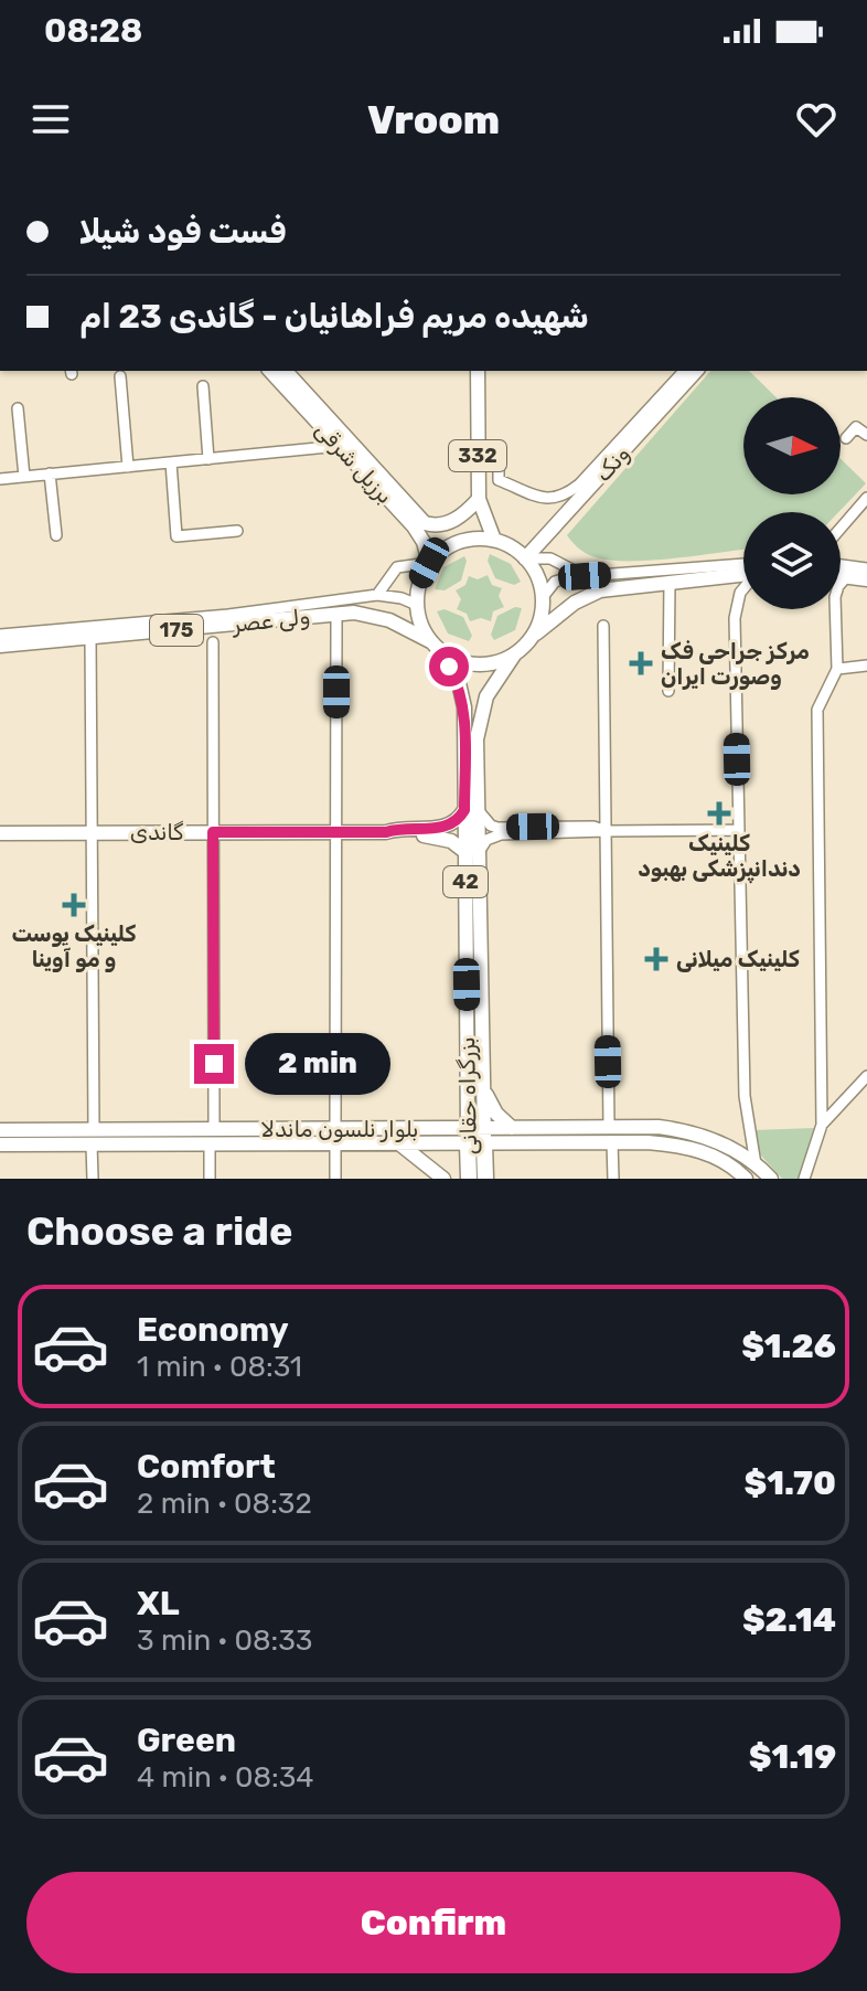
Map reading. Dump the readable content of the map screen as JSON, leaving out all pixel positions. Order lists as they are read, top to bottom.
{
  "streets": {
    "highway": ["42", "بزرگراه حقانی"],
    "main road": [
      "332",
      "برزیل شرقی",
      "ونک",
      "ولی عصر",
      "175",
      "گاندی",
      "بلوار نلسون ماندلا"
    ]
  },
  "crossings": [
    ["332", "برزیل شرقی"],
    ["332", "ونک"],
    ["332", "ولی عصر"],
    ["332", "بزرگراه حقانی"],
    ["برزیل شرقی", "ونک"],
    ["برزیل شرقی", "ولی عصر"],
    ["برزیل شرقی", "بزرگراه حقانی"],
    ["ونک", "ولی عصر"],
    ["ونک", "بزرگراه حقانی"],
    ["ولی عصر", "بزرگراه حقانی"],
    ["گاندی", "بزرگراه حقانی"],
    ["بزرگراه حقانی", "بلوار نلسون ماندلا"]
  ],
  "places": {
    "health": [
      "مرکز جراحی فک وصورت ایران",
      "کلینیک دندانپزشکی بهبود",
      "کلینیک پوست و مو آوینا",
      "کلینیک میلانی"
    ]
  },
  "north": "right",
  "page": {
    "status": "08:28",
    "header": "Vroom",
    "banner": ["فست فود شیلا", "شهیده مریم فراهانیان - گاندی 23 ام"],
    "bubble": "2 min",
    "heading": "Choose a ride",
    "list": [
      {
        "name": "Economy",
        "note": "1 min · 08:31",
        "value": "$1.26"
      },
      {
        "name": "Comfort",
        "note": "2 min · 08:32",
        "value": "$1.70"
      },
      {
        "name": "XL",
        "note": "3 min · 08:33",
        "value": "$2.14"
      },
      {
        "name": "Green",
        "note": "4 min · 08:34",
        "value": "$1.19"
      }
    ],
    "buttons": "Confirm"
  }
}
